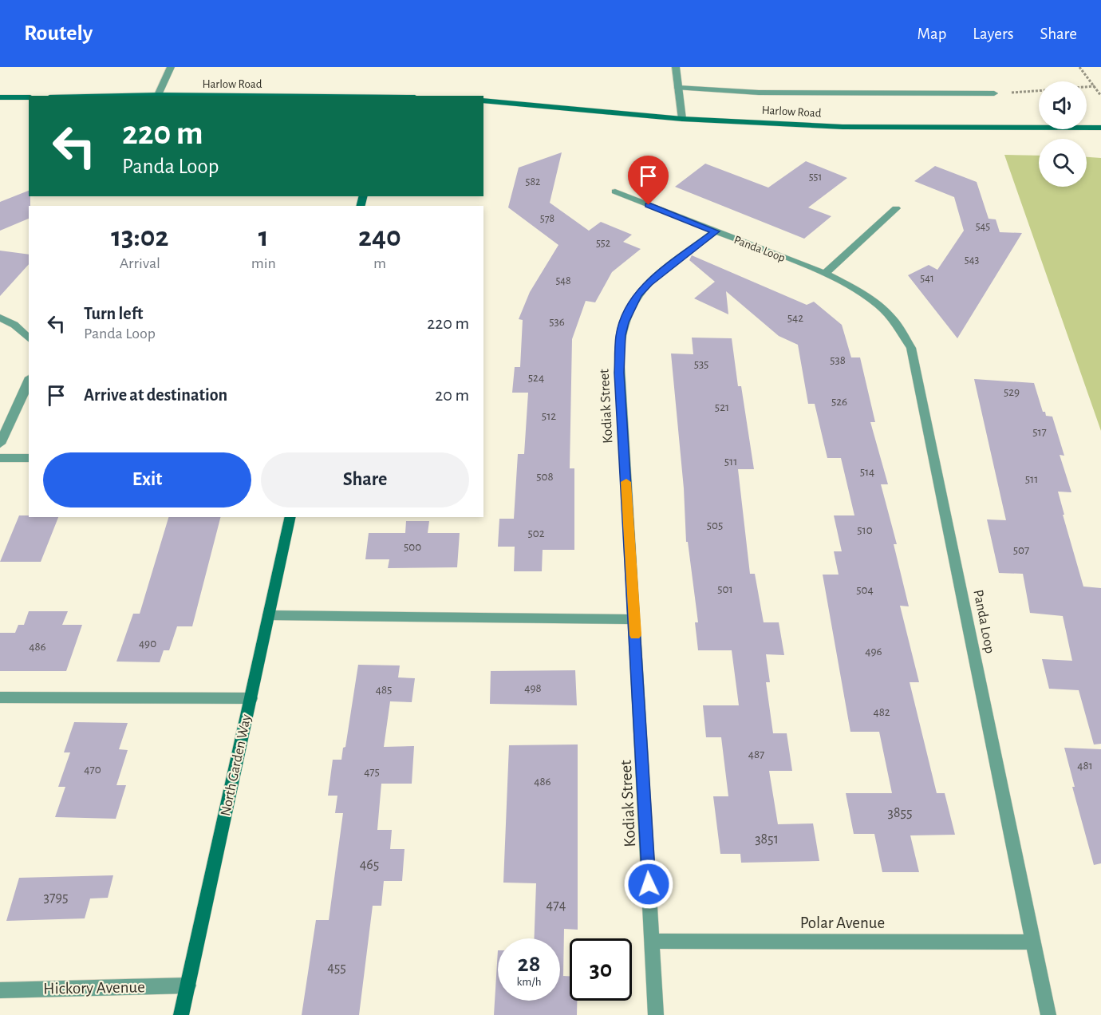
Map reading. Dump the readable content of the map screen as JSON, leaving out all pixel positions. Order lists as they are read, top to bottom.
{
  "streets": {
    "main road": ["Harlow Road", "North Garden Way"],
    "street": [
      "Panda Loop",
      "Kodiak Street",
      "Polar Avenue",
      "Hickory Avenue"
    ]
  },
  "crossings": [
    ["Panda Loop", "Kodiak Street"],
    ["Panda Loop", "Polar Avenue"],
    ["Kodiak Street", "Polar Avenue"],
    ["North Garden Way", "Hickory Avenue"]
  ],
  "house_numbers": [
    "551",
    "582",
    "578",
    "545",
    "552",
    "543",
    "541",
    "548",
    "542",
    "536",
    "538",
    "535",
    "524",
    "529",
    "526",
    "521",
    "512",
    "517",
    "511",
    "514",
    "508",
    "511",
    "505",
    "510",
    "502",
    "500",
    "507",
    "501",
    "504",
    "490",
    "486",
    "496",
    "498",
    "485",
    "482",
    "487",
    "481",
    "470",
    "475",
    "486",
    "3855",
    "3851",
    "465",
    "3795",
    "474",
    "455"
  ],
  "page": {
    "header": "Routely",
    "nav": ["Map", "Layers", "Share"],
    "turn": ["220 m", "Panda Loop"],
    "eta": [
      "13:02",
      "Arrival",
      "1",
      "min",
      "240",
      "m"
    ],
    "list": [
      {
        "name": "Turn left",
        "note": "Panda Loop",
        "value": "220 m"
      },
      {
        "name": "Arrive at destination",
        "value": "20 m"
      }
    ],
    "buttons": ["Exit", "Share"],
    "speed": "28 km/h",
    "limit": "30"
  }
}
